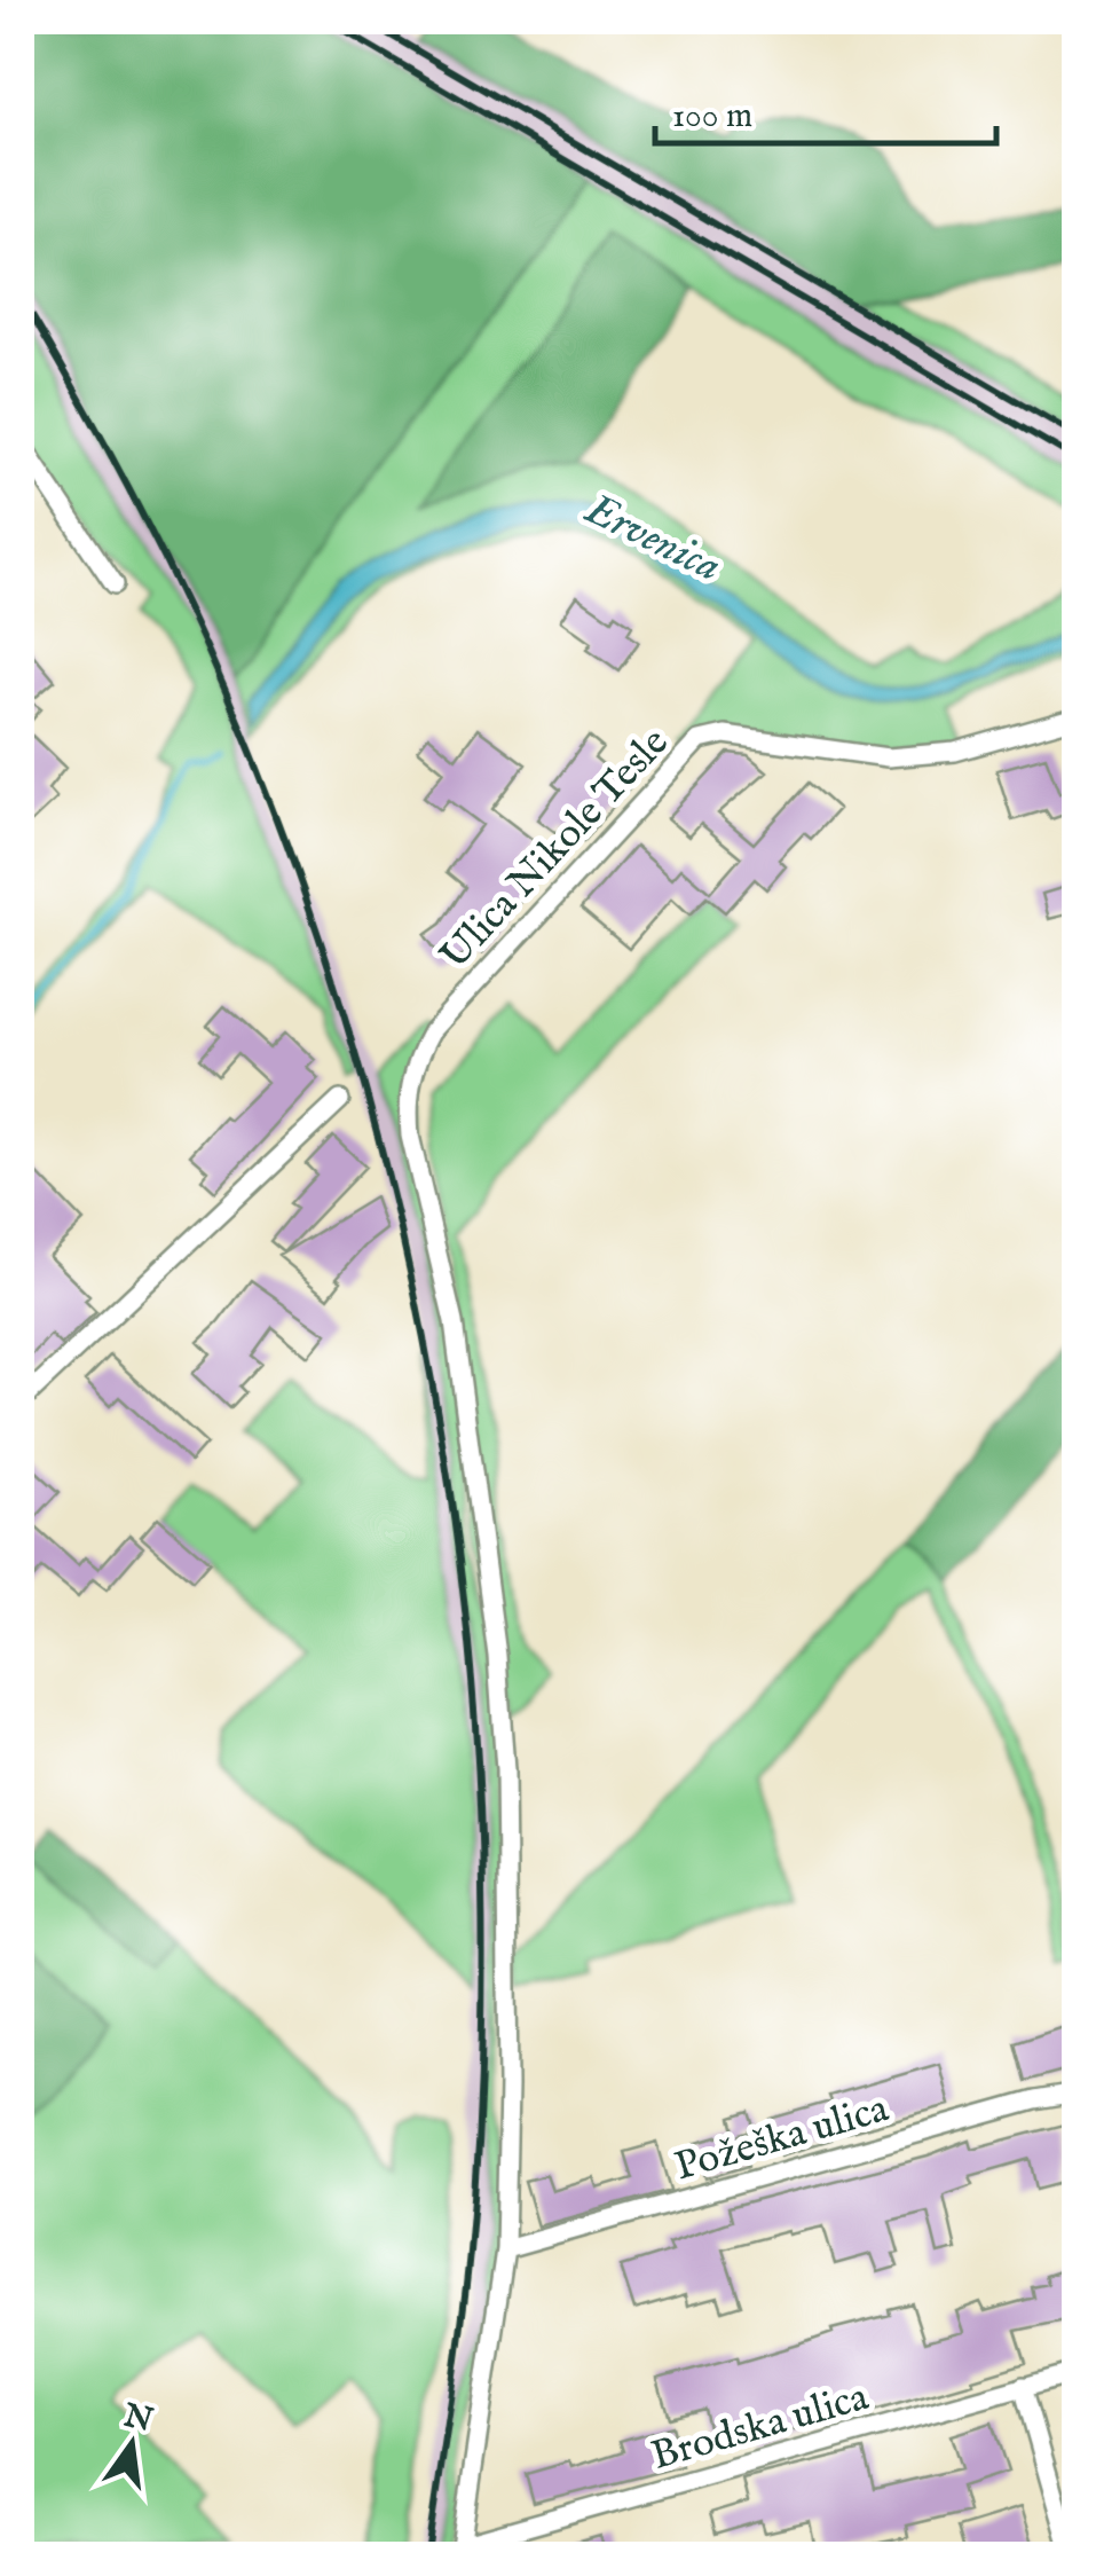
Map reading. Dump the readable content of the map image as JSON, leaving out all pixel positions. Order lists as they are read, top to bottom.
{
  "streets": {
    "street": ["Ulica Nikole Tesle", "Požeška ulica", "Brodska ulica"]
  },
  "crossings": [
    ["Ulica Nikole Tesle", "Požeška ulica"]
  ],
  "water": ["Ervenica"],
  "scale_bar": "100 m",
  "north": "top"
}
